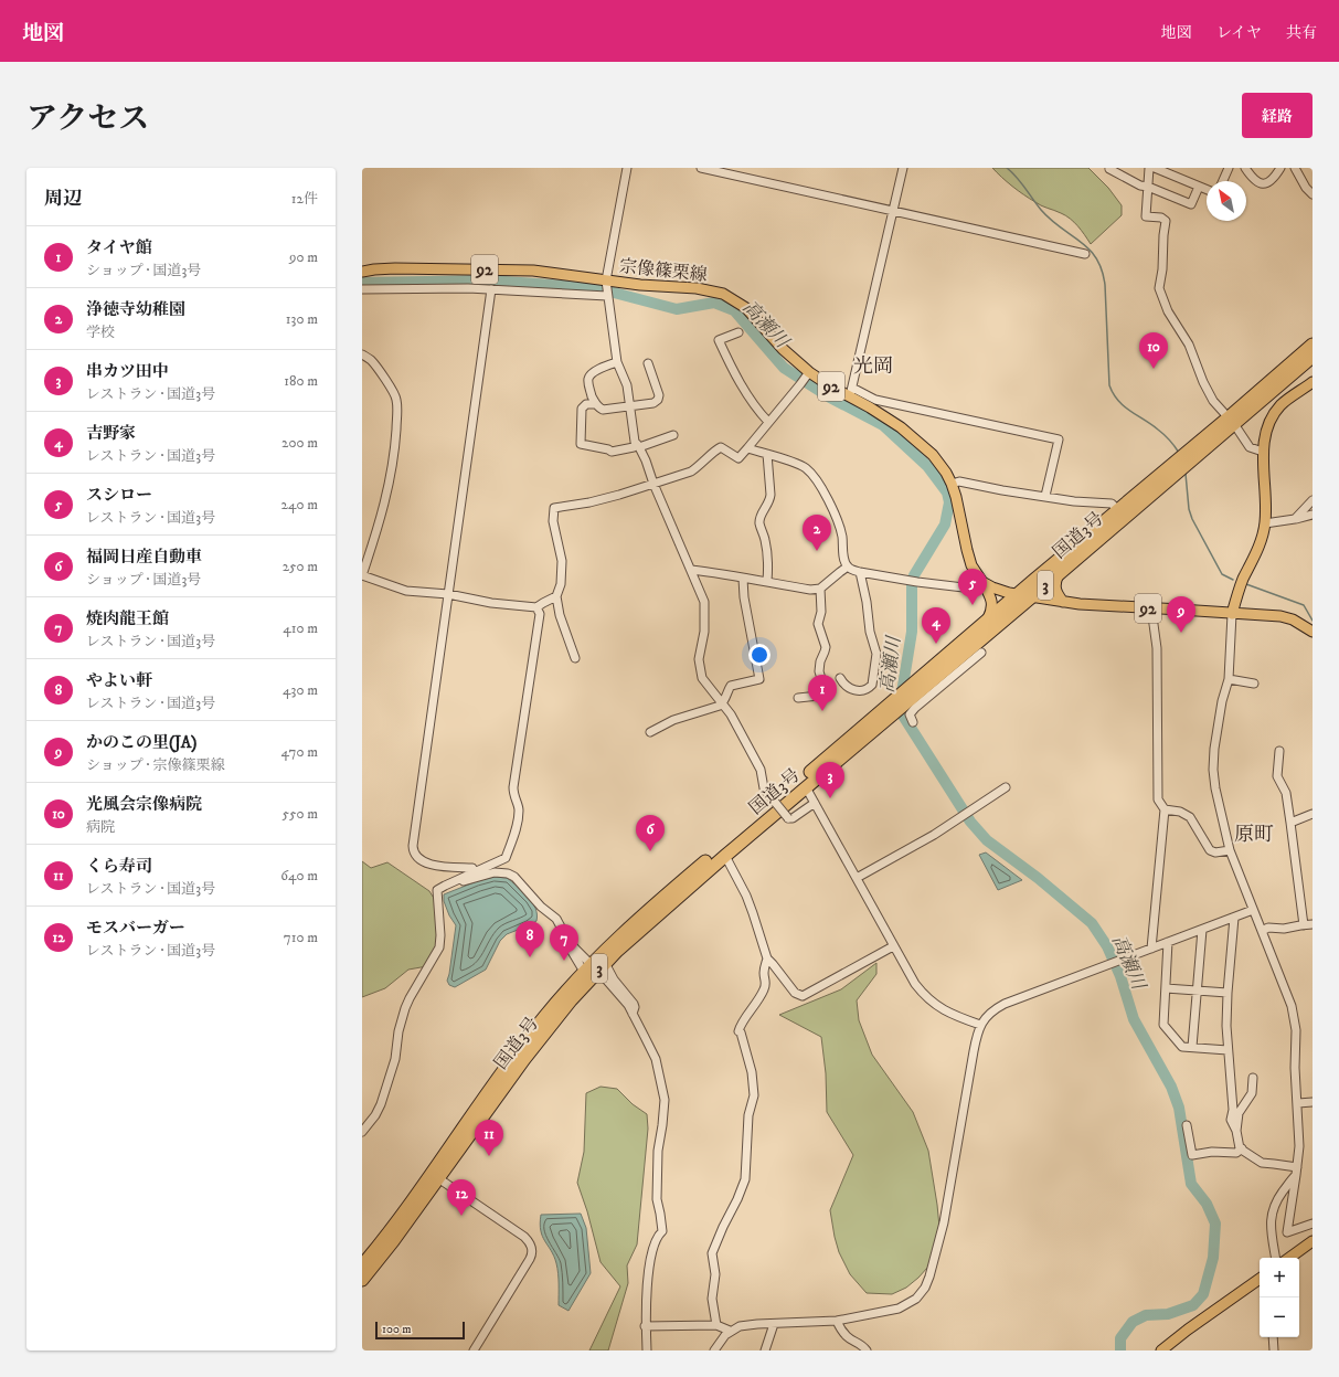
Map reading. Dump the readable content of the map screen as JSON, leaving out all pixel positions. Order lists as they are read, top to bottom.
{
  "streets": {
    "highway": ["国道3号", "3"],
    "main road": ["92", "宗像篠栗線"]
  },
  "crossings": [
    ["92", "宗像篠栗線"],
    ["92", "国道3号"],
    ["宗像篠栗線", "国道3号"]
  ],
  "districts": ["光岡", "原町"],
  "water": ["高瀬川"],
  "scale_bar": "100 m",
  "north": "top left",
  "page": {
    "header": "地図",
    "nav": ["地図", "レイヤ", "共有"],
    "title": "アクセス",
    "buttons": "経路",
    "heading": ["周辺", "12件"],
    "list": [
      {
        "mark": "1",
        "name": "タイヤ館",
        "note": "ショップ · 国道3号",
        "value": "90 m"
      },
      {
        "mark": "2",
        "name": "浄徳寺幼稚園",
        "note": "学校",
        "value": "130 m"
      },
      {
        "mark": "3",
        "name": "串カツ田中",
        "note": "レストラン · 国道3号",
        "value": "180 m"
      },
      {
        "mark": "4",
        "name": "吉野家",
        "note": "レストラン · 国道3号",
        "value": "200 m"
      },
      {
        "mark": "5",
        "name": "スシロー",
        "note": "レストラン · 国道3号",
        "value": "240 m"
      },
      {
        "mark": "6",
        "name": "福岡日産自動車",
        "note": "ショップ · 国道3号",
        "value": "250 m"
      },
      {
        "mark": "7",
        "name": "焼肉龍王館",
        "note": "レストラン · 国道3号",
        "value": "410 m"
      },
      {
        "mark": "8",
        "name": "やよい軒",
        "note": "レストラン · 国道3号",
        "value": "430 m"
      },
      {
        "mark": "9",
        "name": "かのこの里(JA)",
        "note": "ショップ · 宗像篠栗線",
        "value": "470 m"
      },
      {
        "mark": "10",
        "name": "光風会宗像病院",
        "note": "病院",
        "value": "550 m"
      },
      {
        "mark": "11",
        "name": "くら寿司",
        "note": "レストラン · 国道3号",
        "value": "640 m"
      },
      {
        "mark": "12",
        "name": "モスバーガー",
        "note": "レストラン · 国道3号",
        "value": "710 m"
      }
    ],
    "pins": [
      "10",
      "2",
      "5",
      "9",
      "4",
      "1",
      "3",
      "6",
      "8",
      "7",
      "11",
      "12"
    ],
    "map_buttons": ["+", "−"],
    "scale": "100 m"
  }
}
